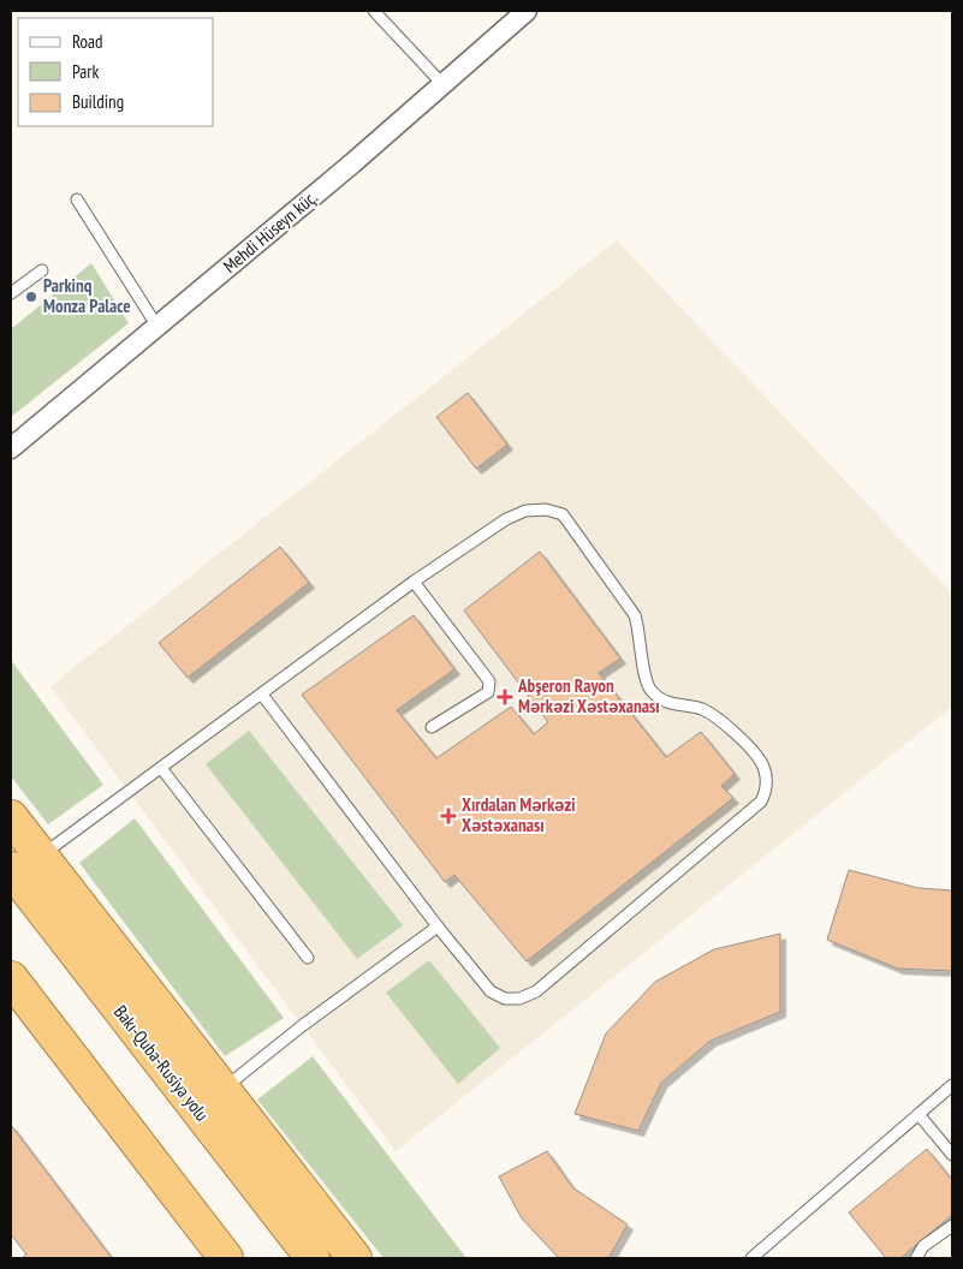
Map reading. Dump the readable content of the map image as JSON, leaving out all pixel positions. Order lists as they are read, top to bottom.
{
  "streets": {
    "highway": ["Bakı-Quba-Rusiya yolu"],
    "street": ["Mehdi Hüseyn küç."]
  },
  "places": {
    "other": ["Parkinq Monza Palace"],
    "health": ["Abşeron Rayon Mərkəzi Xəstəxanası", "Xırdalan Mərkəzi Xəstəxanası"]
  },
  "legend": ["Road", "Park", "Building"]
}
